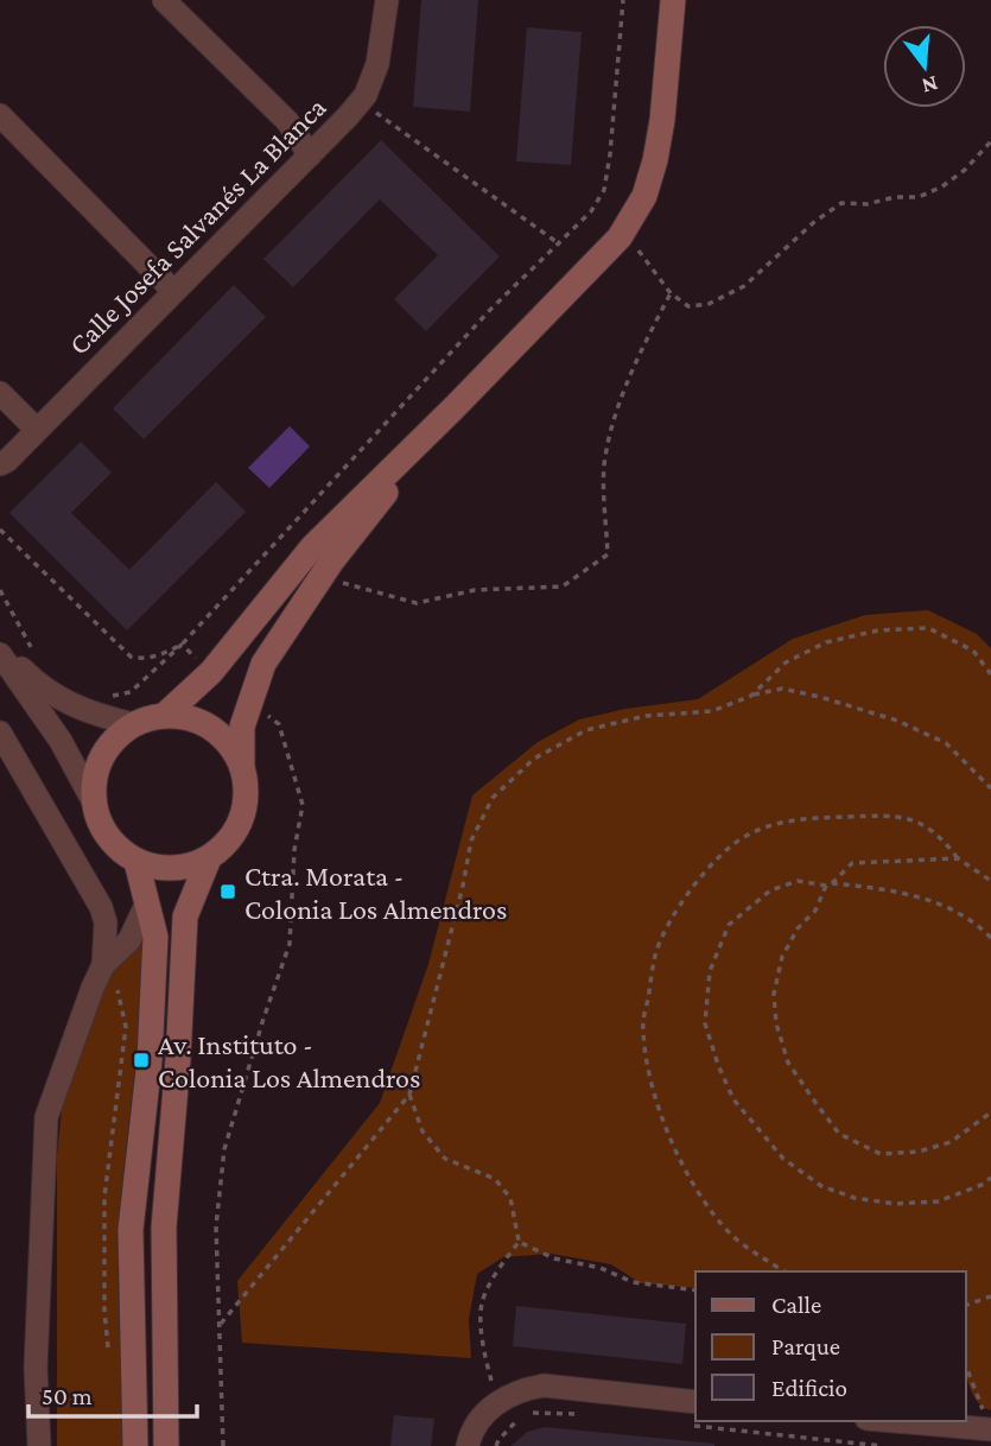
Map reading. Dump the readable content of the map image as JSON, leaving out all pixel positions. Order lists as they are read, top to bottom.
{
  "streets": {
    "street": ["Calle Josefa Salvanés La Blanca"]
  },
  "places": {
    "transit": ["Ctra. Morata - Colonia Los Almendros", "Av. Instituto - Colonia Los Almendros"]
  },
  "legend": ["Calle", "Parque", "Edificio"],
  "scale_bar": "50 m",
  "north": "bottom"
}
